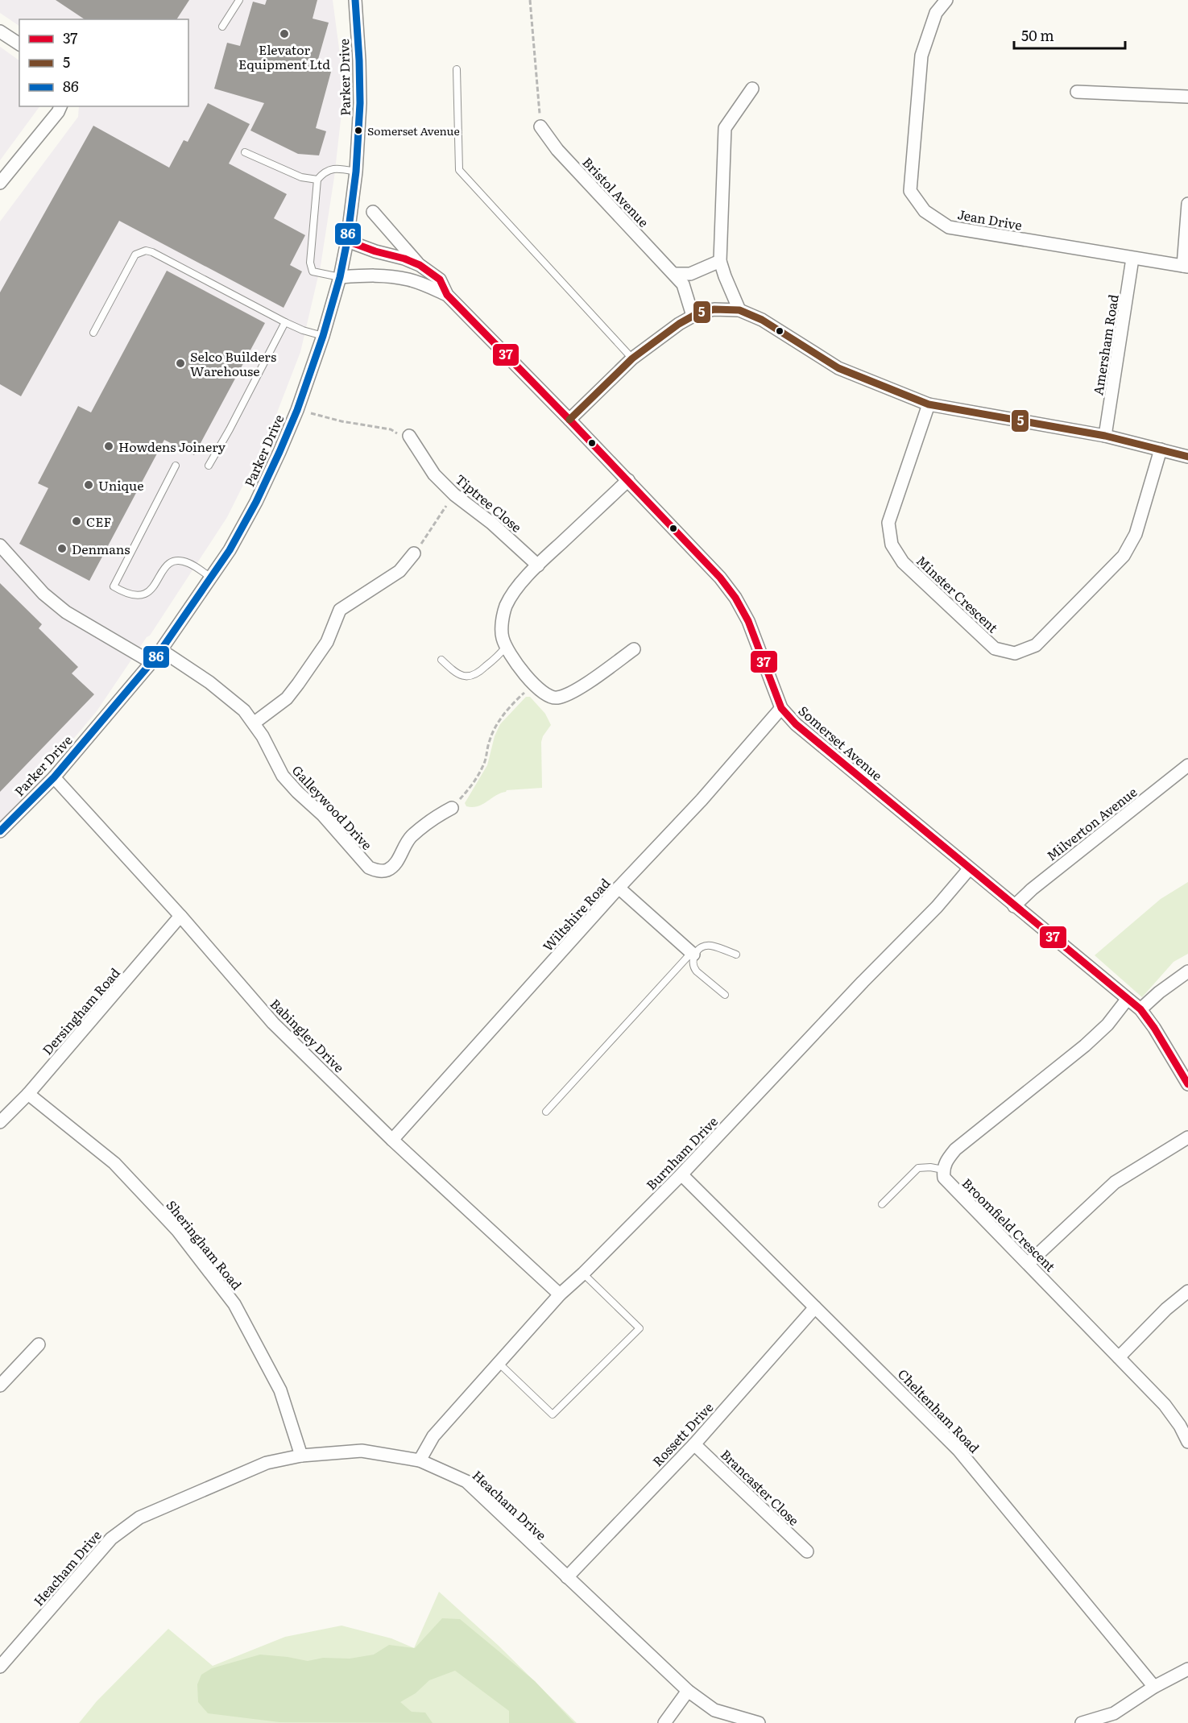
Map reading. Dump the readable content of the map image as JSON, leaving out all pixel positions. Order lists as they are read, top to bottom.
{
  "streets": {
    "street": [
      "Parker Drive",
      "Bristol Avenue",
      "Jean Drive",
      "Amersham Road",
      "Tiptree Close",
      "Minster Crescent",
      "Somerset Avenue",
      "Galleywood Drive",
      "Milverton Avenue",
      "Wiltshire Road",
      "Dersingham Road",
      "Babingley Drive",
      "Burnham Drive",
      "Broomfield Crescent",
      "Sheringham Road",
      "Cheltenham Road",
      "Rossett Drive",
      "Brancaster Close",
      "Heacham Drive"
    ]
  },
  "crossings": [
    ["Parker Drive", "Somerset Avenue"],
    ["Parker Drive", "Galleywood Drive"],
    ["Parker Drive", "Babingley Drive"],
    ["Jean Drive", "Amersham Road"],
    ["Somerset Avenue", "Milverton Avenue"],
    ["Somerset Avenue", "Wiltshire Road"],
    ["Somerset Avenue", "Burnham Drive"],
    ["Wiltshire Road", "Babingley Drive"],
    ["Dersingham Road", "Babingley Drive"],
    ["Dersingham Road", "Sheringham Road"],
    ["Babingley Drive", "Burnham Drive"],
    ["Burnham Drive", "Cheltenham Road"],
    ["Burnham Drive", "Heacham Drive"],
    ["Sheringham Road", "Heacham Drive"],
    ["Cheltenham Road", "Rossett Drive"],
    ["Rossett Drive", "Brancaster Close"],
    ["Rossett Drive", "Heacham Drive"]
  ],
  "places": [
    "Elevator Equipment Ltd",
    "Somerset Avenue",
    "Selco Builders Warehouse",
    "Howdens Joinery",
    "Unique",
    "CEF",
    "Denmans"
  ],
  "lines": ["transit line 86", "transit line 37", "transit line 5"],
  "legend": ["37", "5", "86"],
  "scale_bar": "50 m"
}
